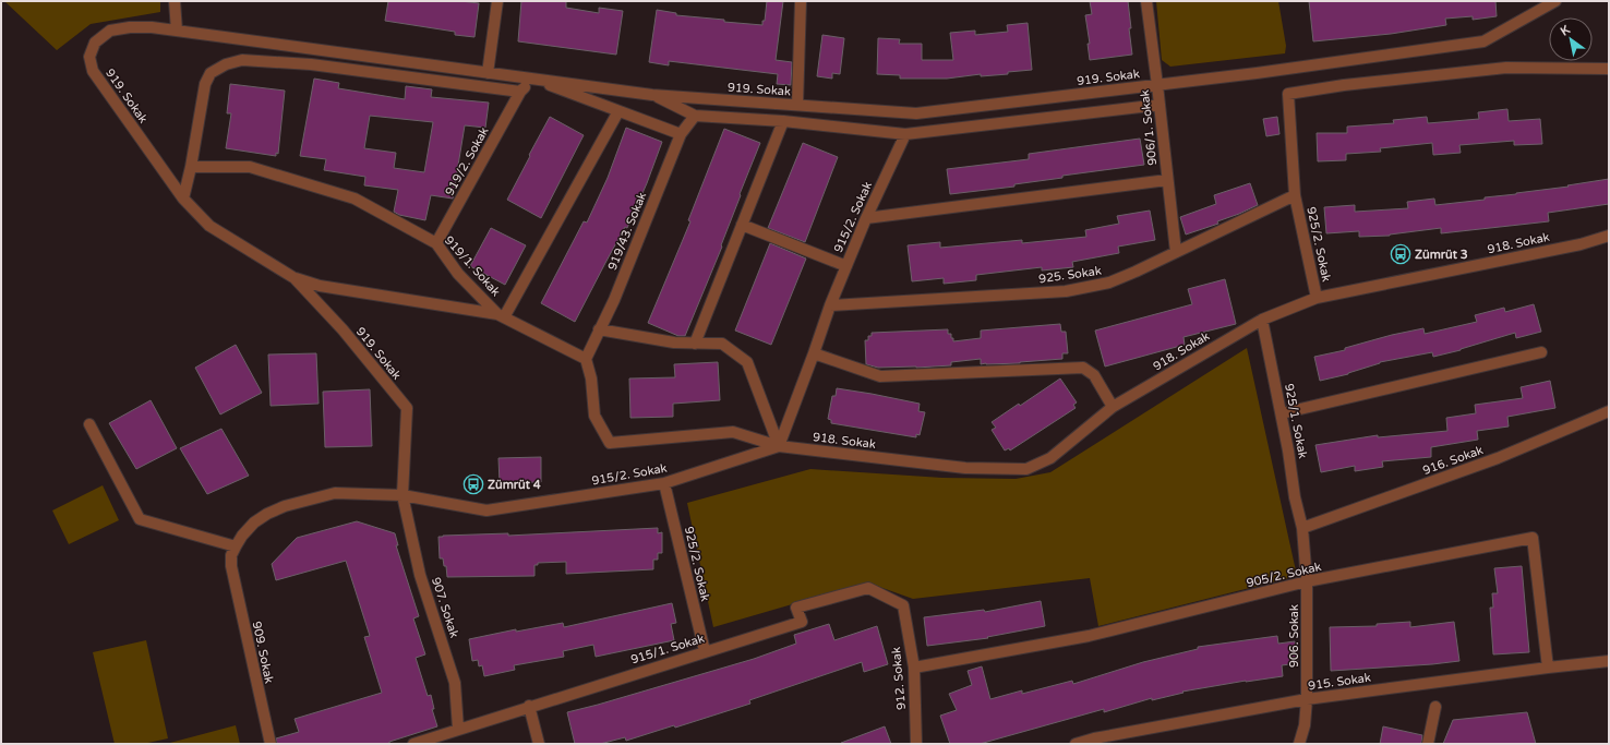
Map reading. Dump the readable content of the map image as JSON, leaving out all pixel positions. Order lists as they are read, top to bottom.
{
  "streets": {
    "street": [
      "919. Sokak",
      "906/1. Sokak",
      "919/2. Sokak",
      "915/2. Sokak",
      "919/43. Sokak",
      "918. Sokak",
      "925/2. Sokak",
      "919/1. Sokak",
      "925. Sokak",
      "925/1. Sokak",
      "916. Sokak",
      "905/2. Sokak",
      "907. Sokak",
      "906. Sokak",
      "915/1. Sokak",
      "909. Sokak",
      "912. Sokak",
      "915. Sokak"
    ]
  },
  "crossings": [
    ["919. Sokak", "906/1. Sokak"],
    ["919. Sokak", "915/2. Sokak"],
    ["919. Sokak", "919/43. Sokak"],
    ["919. Sokak", "907. Sokak"],
    ["906/1. Sokak", "925. Sokak"],
    ["919/2. Sokak", "919/1. Sokak"],
    ["915/2. Sokak", "918. Sokak"],
    ["915/2. Sokak", "925/2. Sokak"],
    ["915/2. Sokak", "925. Sokak"],
    ["915/2. Sokak", "907. Sokak"],
    ["915/2. Sokak", "909. Sokak"],
    ["919/43. Sokak", "919/1. Sokak"],
    ["918. Sokak", "925/2. Sokak"],
    ["918. Sokak", "925/1. Sokak"],
    ["925/2. Sokak", "925. Sokak"],
    ["925/2. Sokak", "915/1. Sokak"],
    ["925/1. Sokak", "916. Sokak"],
    ["925/1. Sokak", "906. Sokak"],
    ["916. Sokak", "906. Sokak"],
    ["905/2. Sokak", "906. Sokak"],
    ["905/2. Sokak", "912. Sokak"],
    ["905/2. Sokak", "915. Sokak"],
    ["907. Sokak", "915/1. Sokak"],
    ["906. Sokak", "915. Sokak"],
    ["915/1. Sokak", "912. Sokak"]
  ],
  "places": {
    "bus stop": ["Zümrüt 3", "Zümrüt 4"]
  },
  "north": "top left"
}
